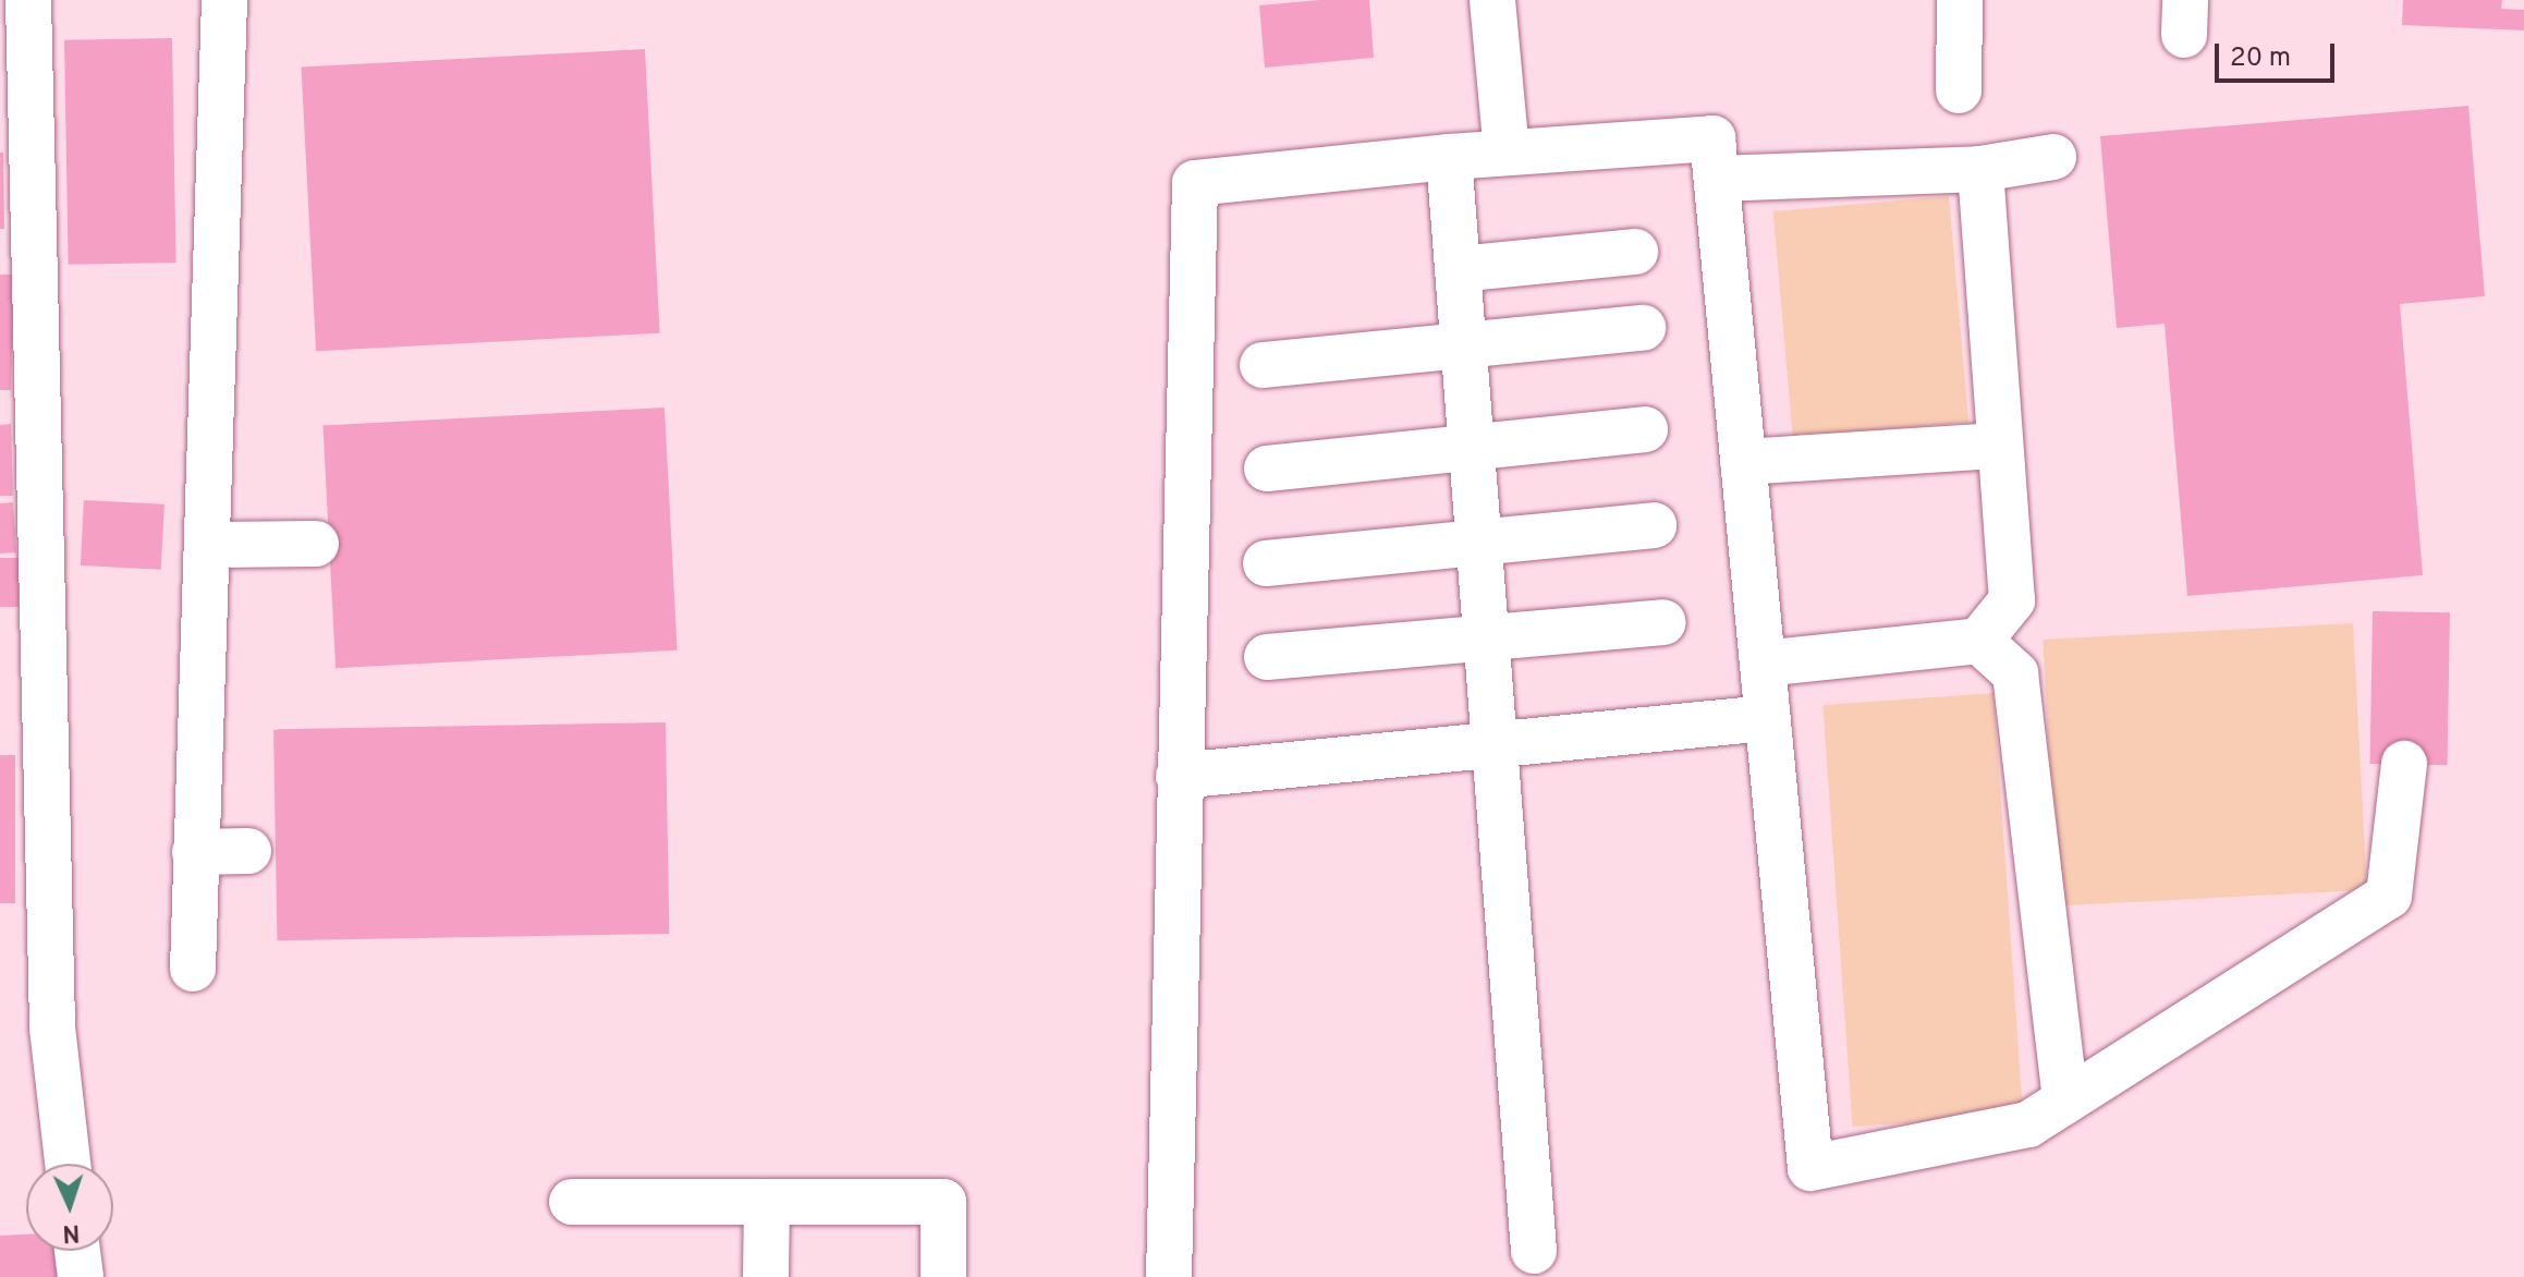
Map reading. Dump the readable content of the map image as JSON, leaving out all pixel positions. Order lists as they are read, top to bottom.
{
  "scale_bar": "20 m",
  "north": "bottom"
}
